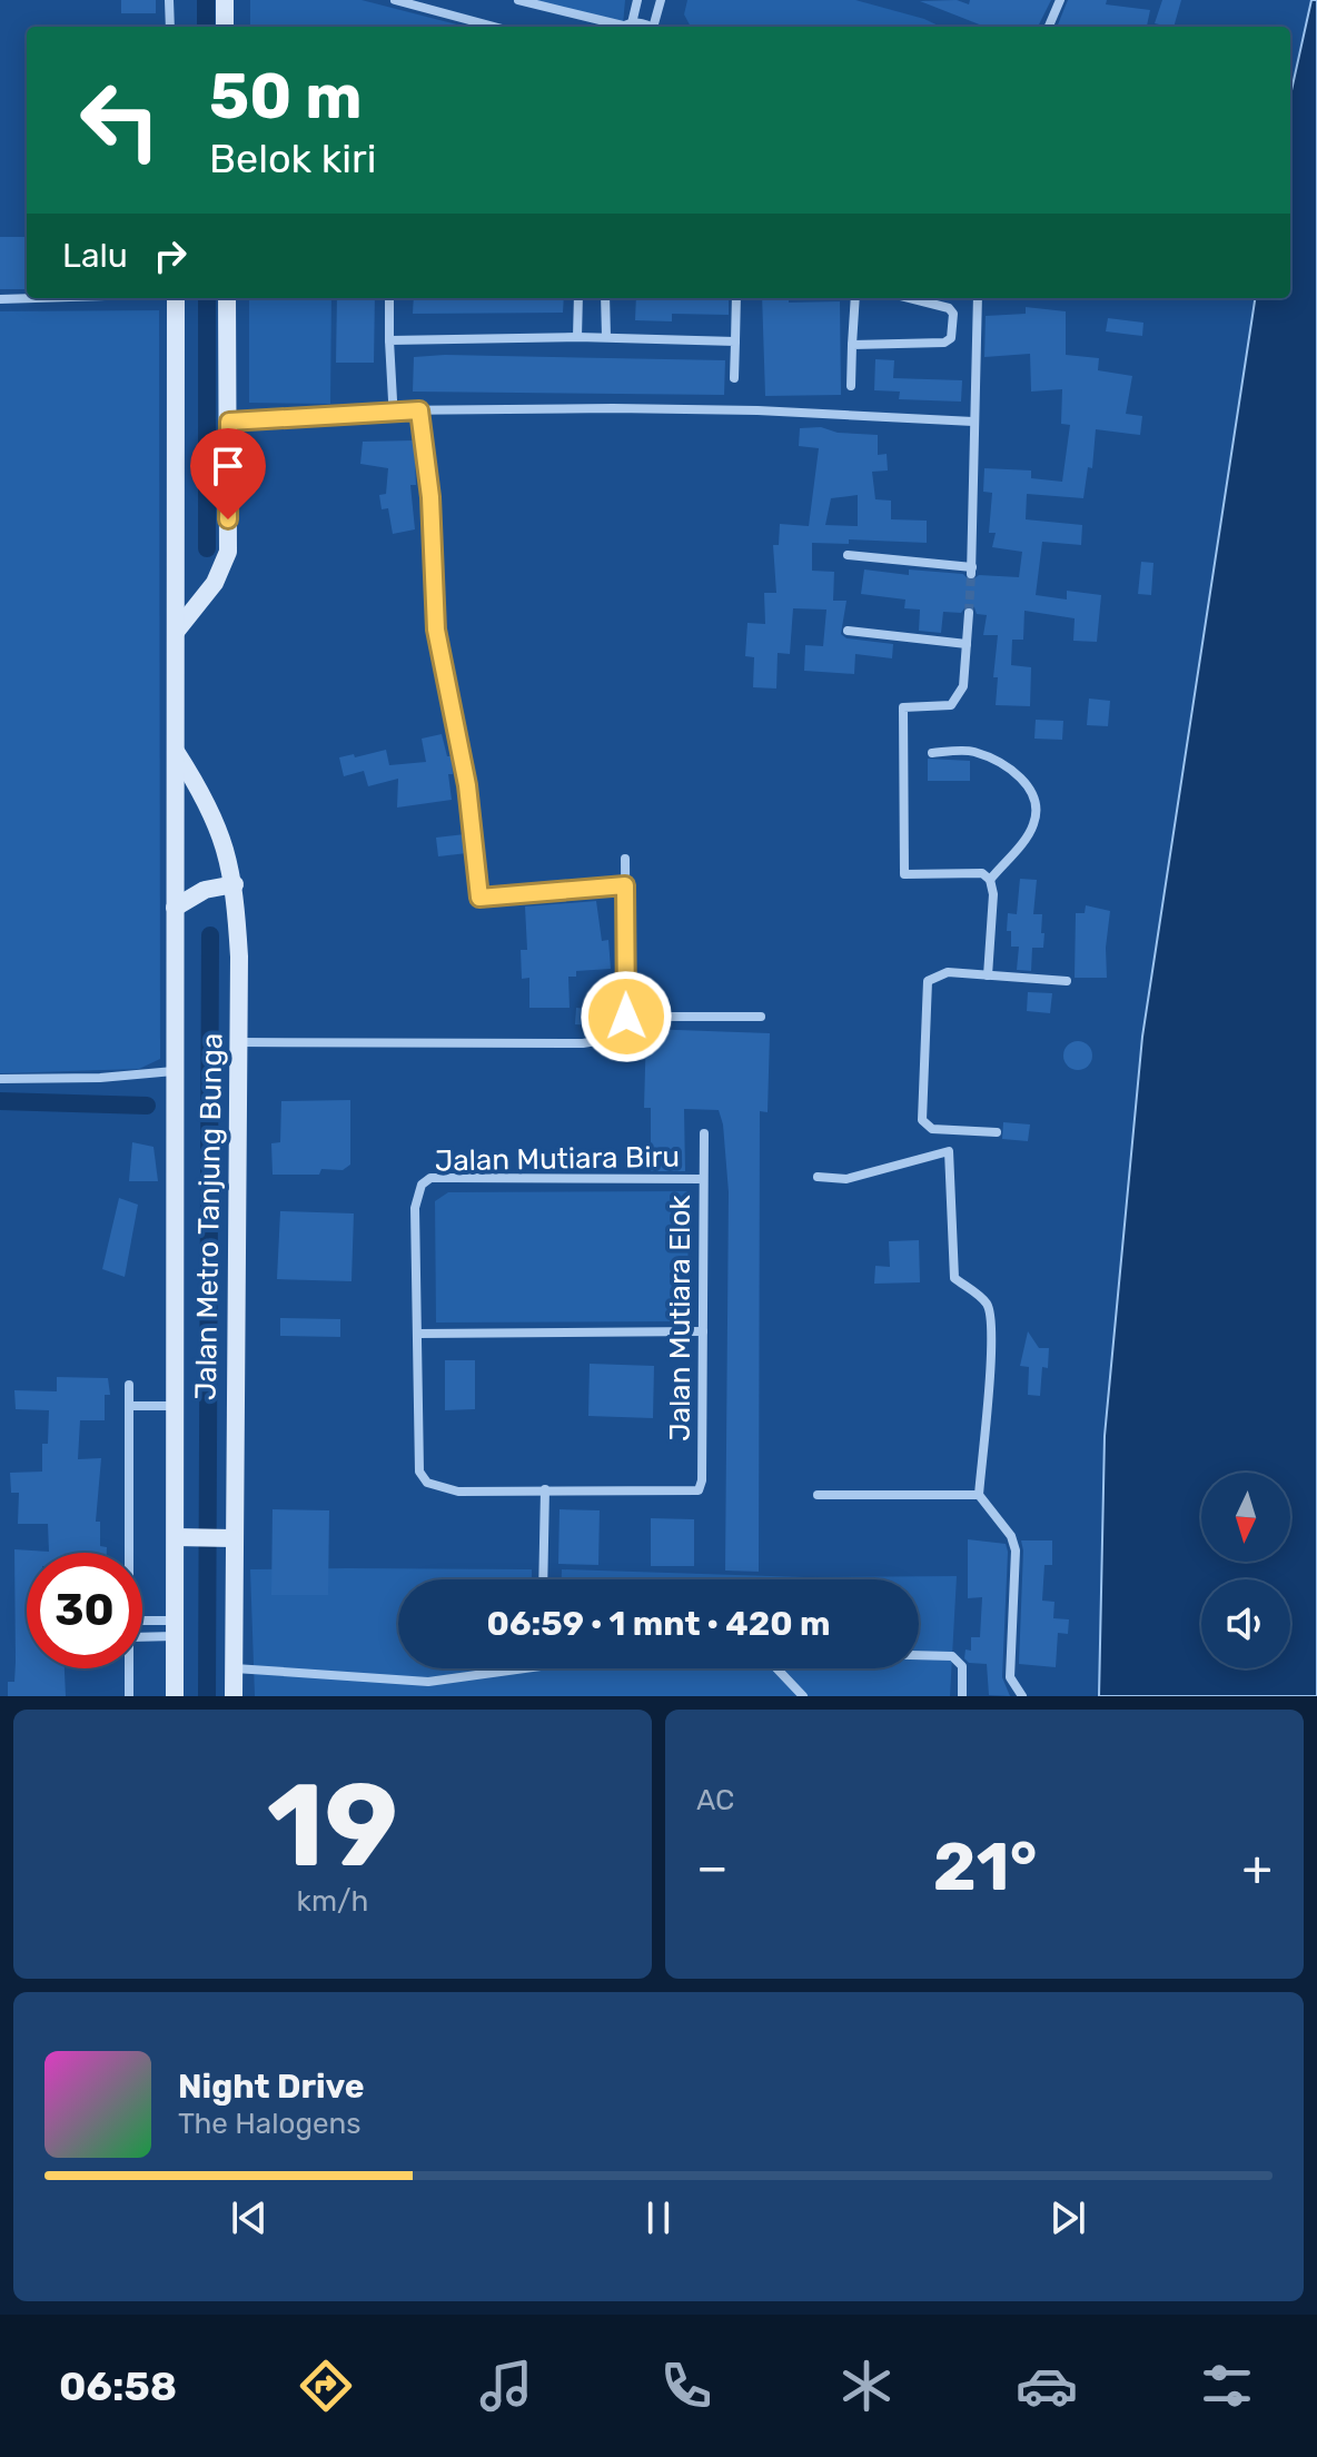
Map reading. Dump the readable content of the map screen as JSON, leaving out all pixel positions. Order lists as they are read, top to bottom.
{
  "streets": {
    "main road": ["Jalan Metro Tanjung Bunga"],
    "street": ["Jalan Mutiara Biru", "Jalan Mutiara Elok"]
  },
  "crossings": [
    ["Jalan Mutiara Biru", "Jalan Mutiara Elok"]
  ],
  "north": "bottom",
  "page": {
    "turn": ["50 m", "Belok kiri"],
    "then": "Lalu",
    "limit": "30",
    "trip": "06:59 · 1 mnt · 420 m",
    "tile": [
      ["19", "km/h"],
      "AC"
    ],
    "heat": ["−", "21°", "+"],
    "song": ["Night Drive", "The Halogens"],
    "tabs": "06:58"
  }
}
